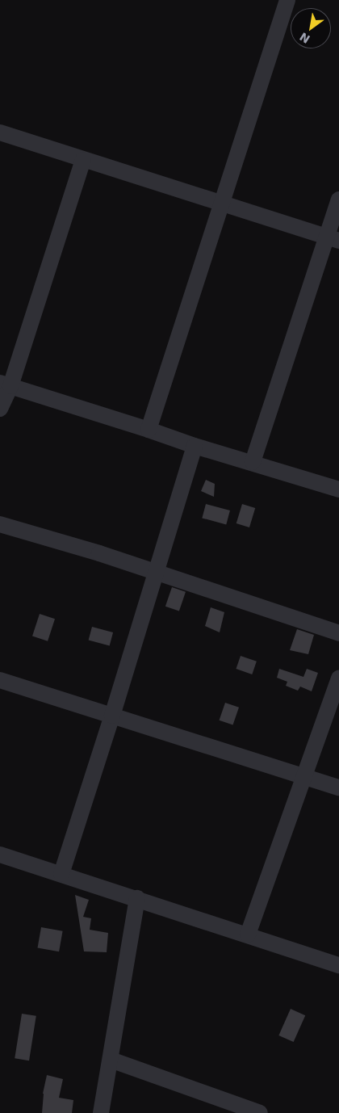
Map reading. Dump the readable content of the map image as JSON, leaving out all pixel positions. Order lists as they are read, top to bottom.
{
  "north": "bottom left"
}
